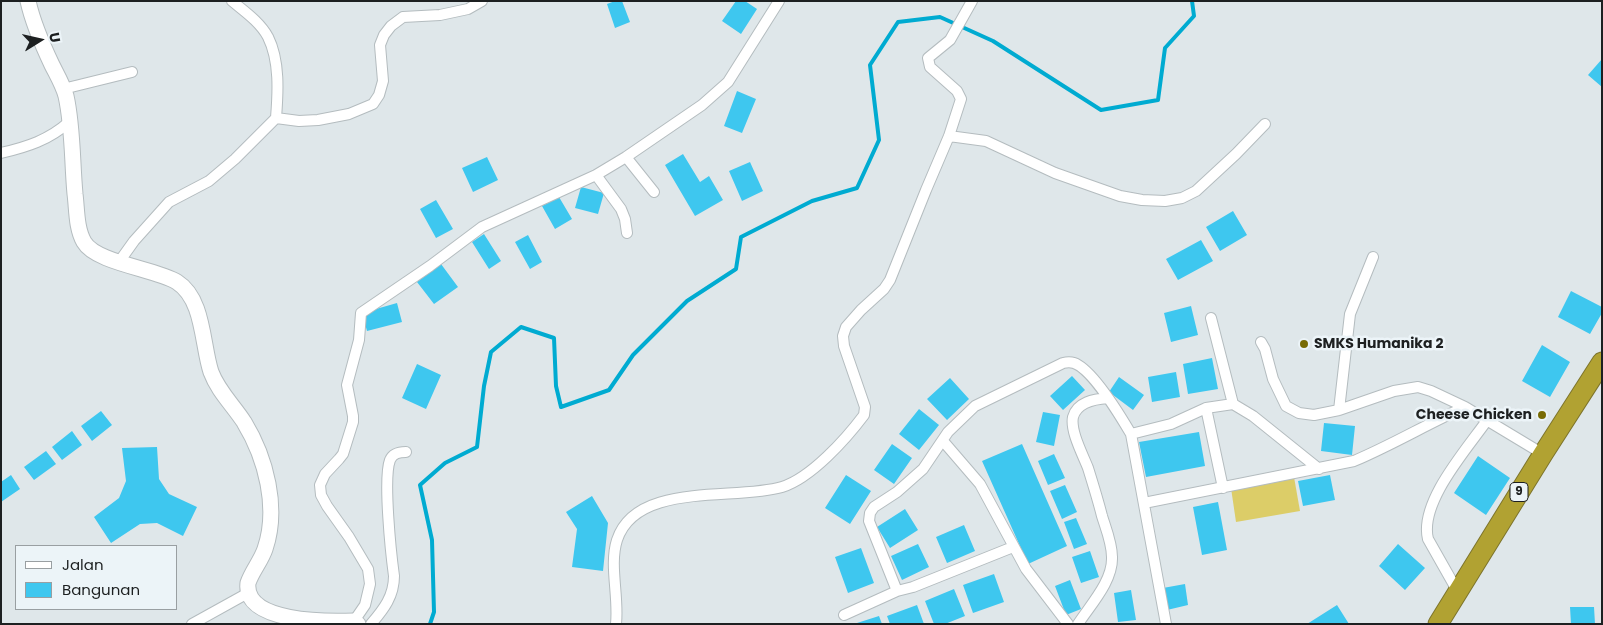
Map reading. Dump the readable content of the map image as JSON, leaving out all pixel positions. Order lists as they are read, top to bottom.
{
  "streets": {
    "highway": ["9"]
  },
  "places": ["SMKS Humanika 2", "Cheese Chicken"],
  "legend": ["Jalan", "Bangunan"],
  "north": "right"
}
